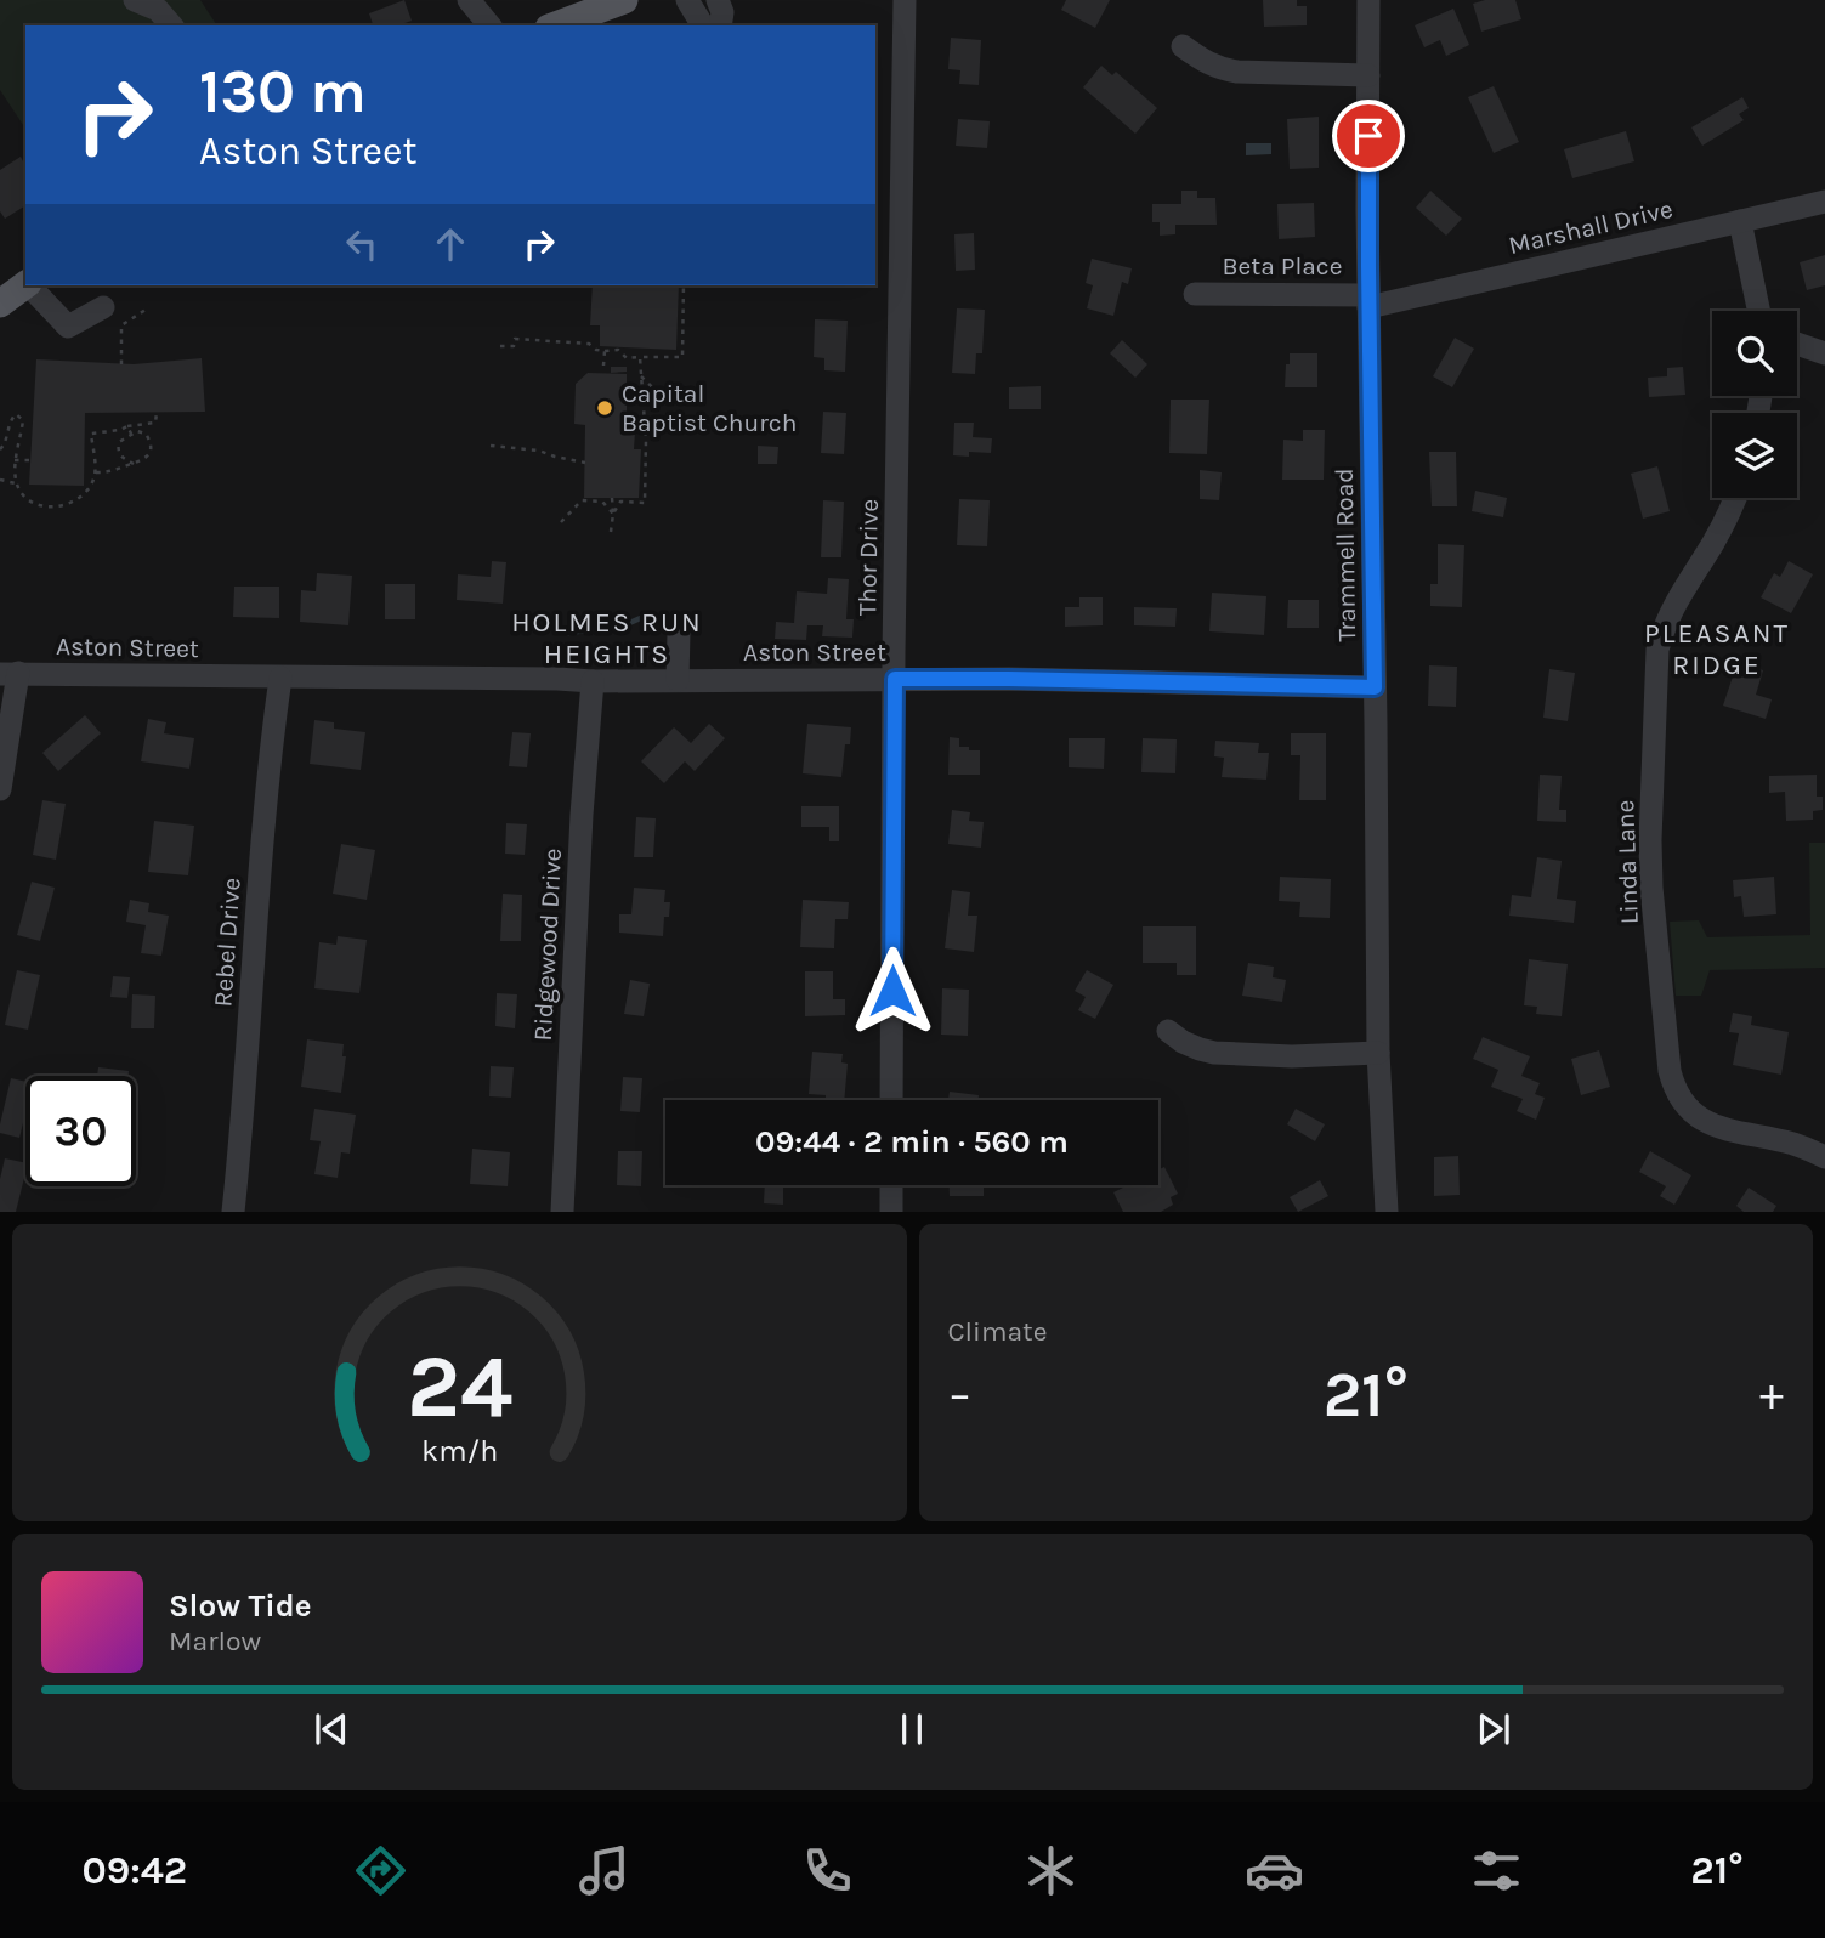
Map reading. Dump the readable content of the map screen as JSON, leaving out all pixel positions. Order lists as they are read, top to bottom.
{
  "streets": {
    "street": [
      "Marshall Drive",
      "Beta Place",
      "Trammell Road",
      "Thor Drive",
      "Aston Street",
      "Linda Lane",
      "Rebel Drive",
      "Ridgewood Drive"
    ]
  },
  "crossings": [
    ["Marshall Drive", "Beta Place"],
    ["Marshall Drive", "Trammell Road"],
    ["Beta Place", "Trammell Road"],
    ["Trammell Road", "Aston Street"],
    ["Thor Drive", "Aston Street"],
    ["Aston Street", "Rebel Drive"],
    ["Aston Street", "Ridgewood Drive"]
  ],
  "districts": ["HOLMES RUN HEIGHTS", "PLEASANT RIDGE"],
  "places": ["Capital Baptist Church"],
  "page": {
    "turn": ["130 m", "Aston Street"],
    "limit": "30",
    "trip": "09:44 · 2 min · 560 m",
    "tile": "Climate",
    "heat": ["−", "21°", "+"],
    "song": ["Slow Tide", "Marlow"],
    "tabs": ["09:42", "21°"],
    "gauge": ["24", "km/h"]
  }
}
